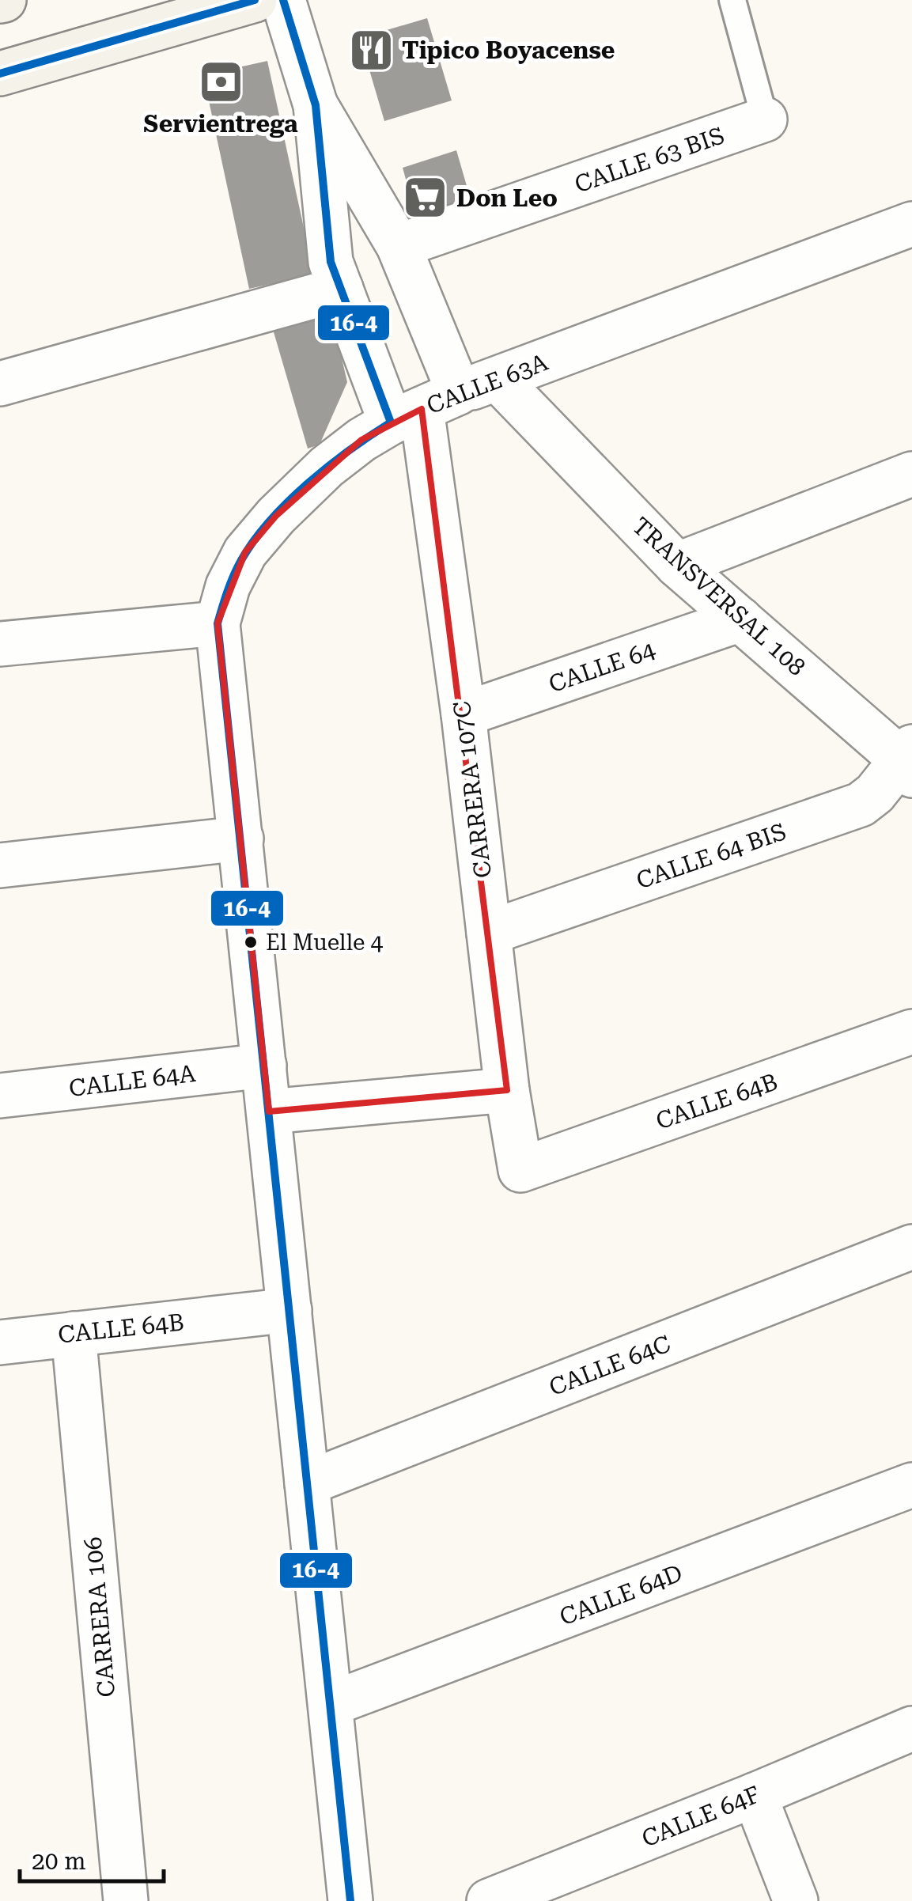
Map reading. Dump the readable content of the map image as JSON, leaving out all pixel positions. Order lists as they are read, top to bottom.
{
  "streets": {
    "street": [
      "CALLE 63 BIS",
      "CALLE 63A",
      "TRANSVERSAL 108",
      "CALLE 64",
      "CARRERA 107C",
      "CALLE 64 BIS",
      "CALLE 64A",
      "CALLE 64B",
      "CALLE 64C",
      "CALLE 64D",
      "CARRERA 106",
      "CALLE 64F"
    ]
  },
  "crossings": [
    ["CALLE 63 BIS", "CARRERA 107C"],
    ["CALLE 63A", "TRANSVERSAL 108"],
    ["CALLE 63A", "CARRERA 107C"],
    ["TRANSVERSAL 108", "CALLE 64"],
    ["TRANSVERSAL 108", "CARRERA 107C"],
    ["TRANSVERSAL 108", "CALLE 64 BIS"],
    ["CALLE 64", "CARRERA 107C"],
    ["CARRERA 107C", "CALLE 64 BIS"],
    ["CARRERA 107C", "CALLE 64B"],
    ["CALLE 64B", "CARRERA 106"]
  ],
  "places": {
    "restaurant": ["Tipico Boyacense"],
    "bank": ["Servientrega"],
    "supermarket": ["Don Leo"],
    "other": ["El Muelle 4"]
  },
  "lines": ["transit line 16-4"],
  "scale_bar": "20 m"
}
